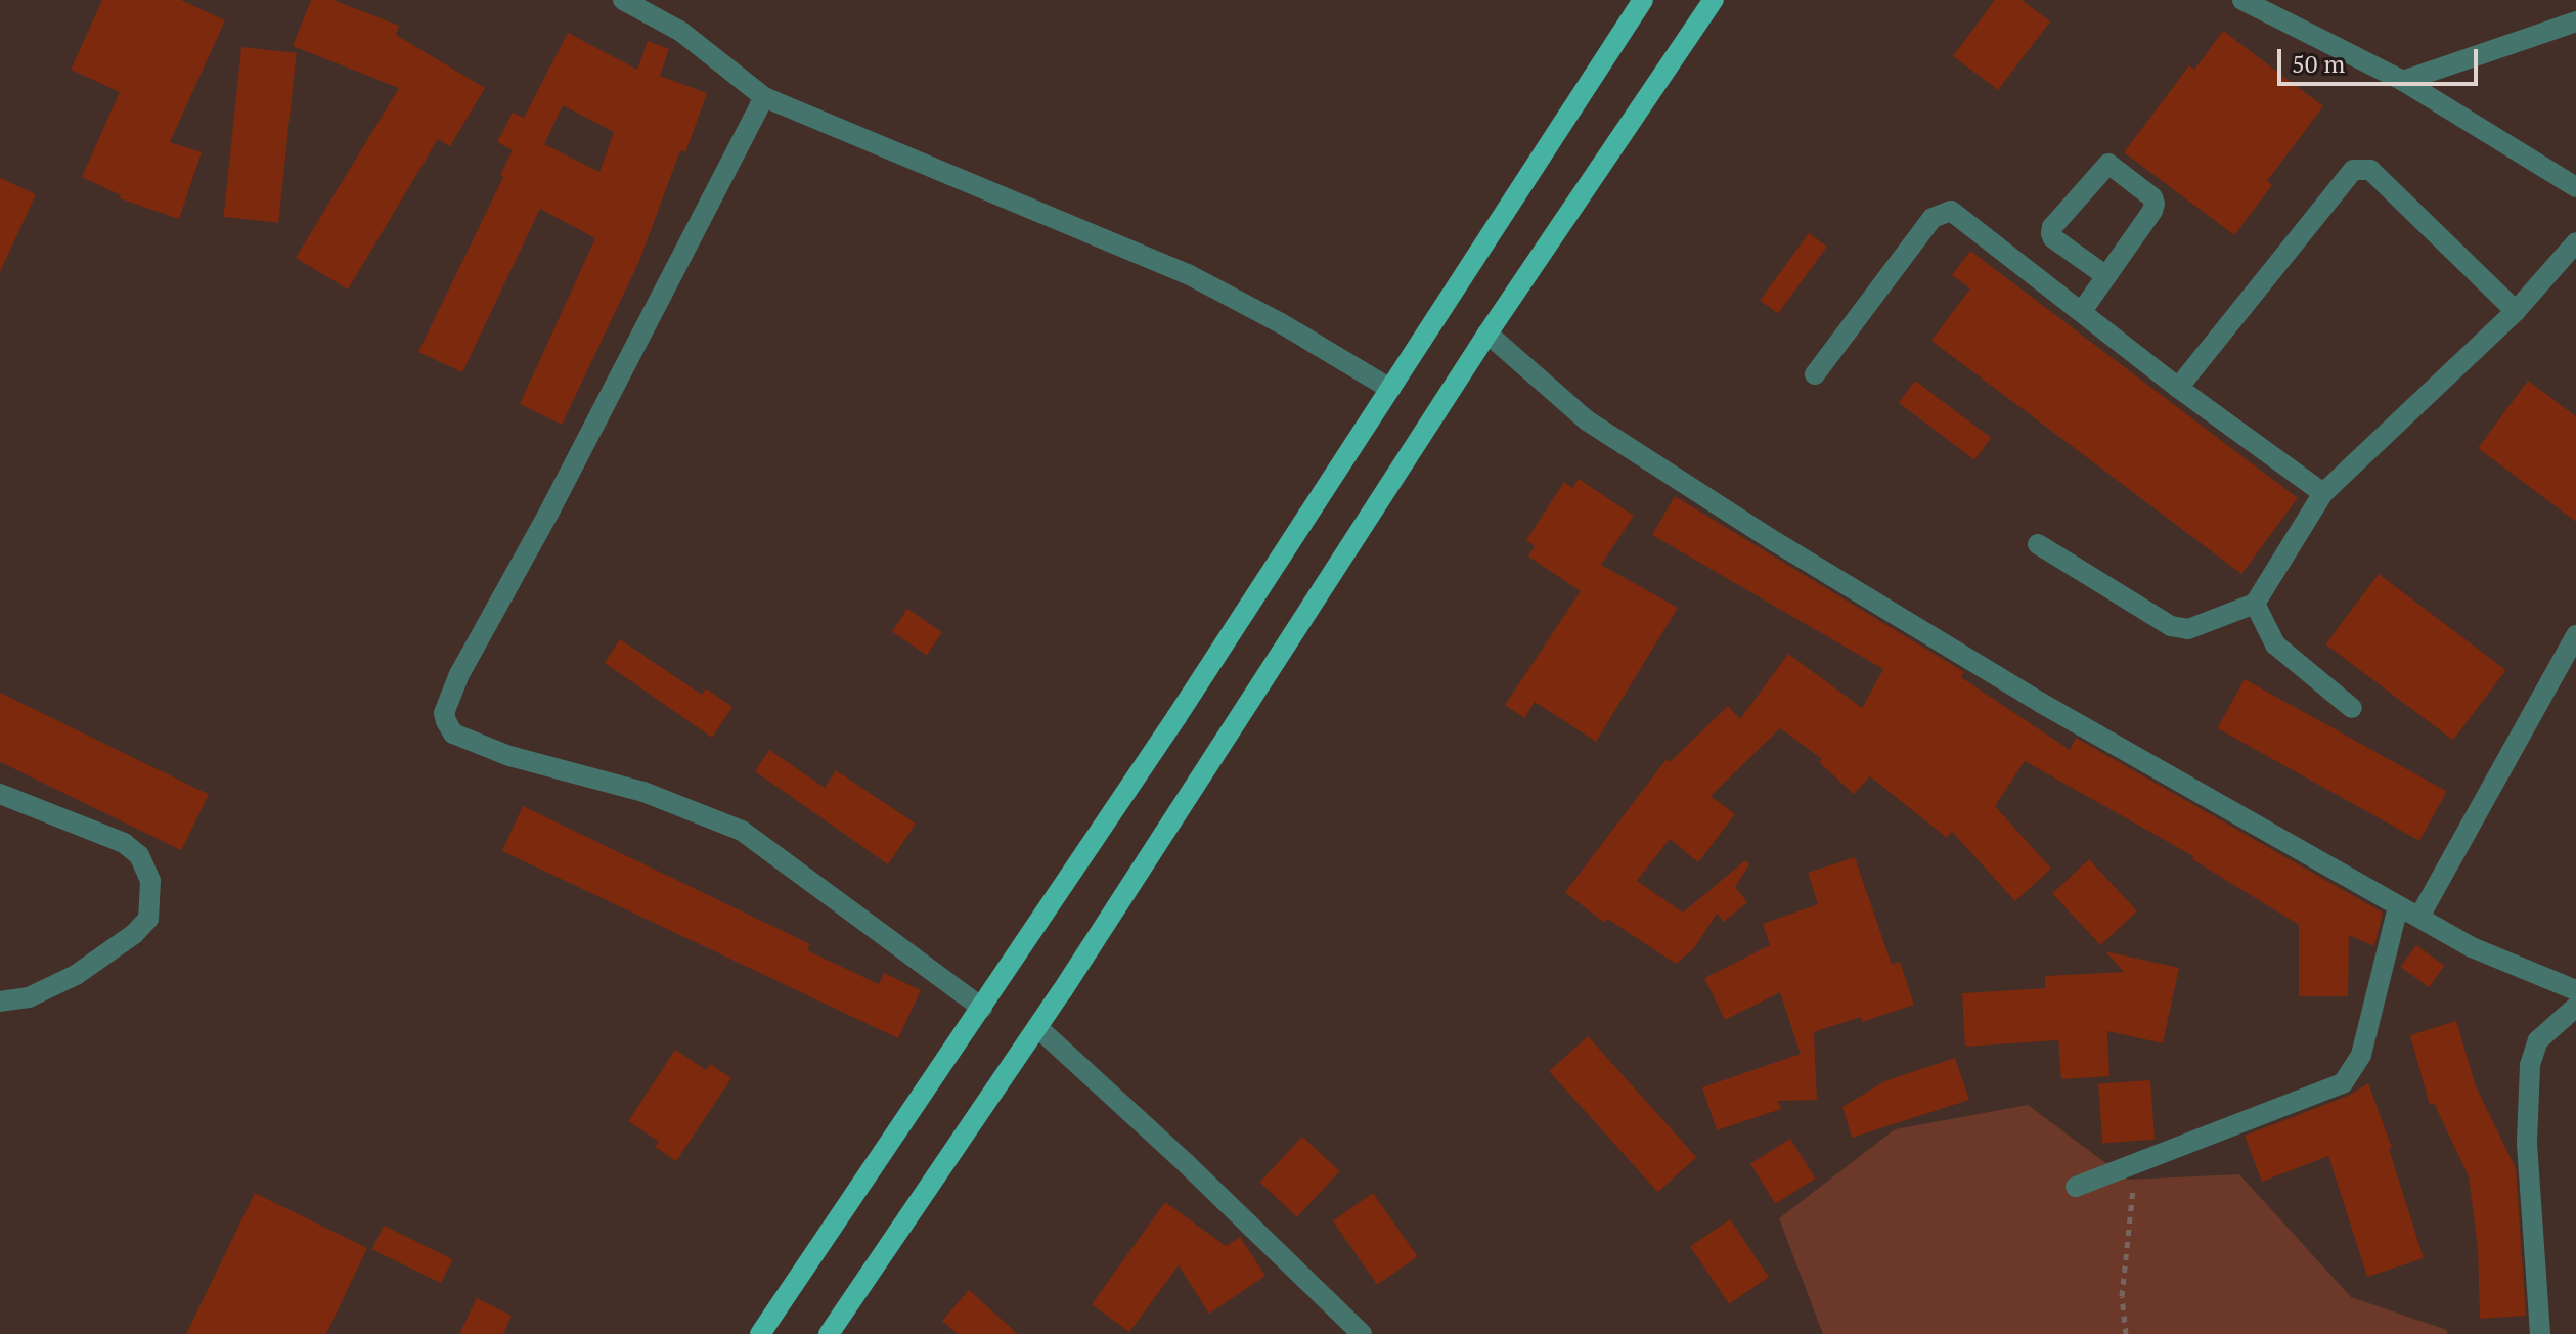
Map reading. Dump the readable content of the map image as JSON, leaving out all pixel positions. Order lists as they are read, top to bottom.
{
  "scale_bar": "50 m"
}
